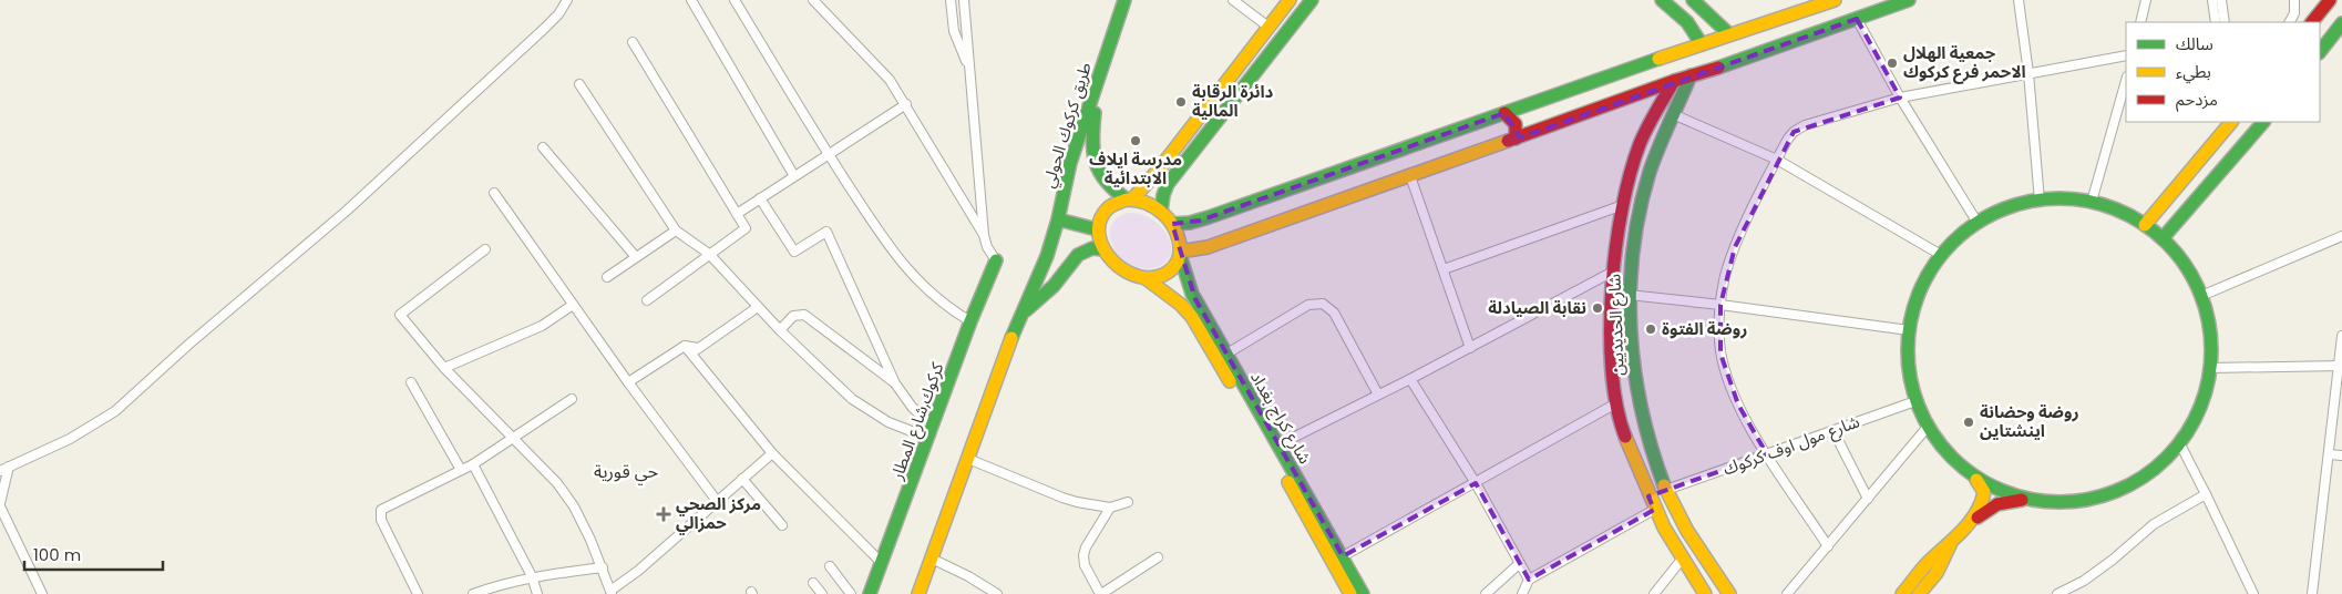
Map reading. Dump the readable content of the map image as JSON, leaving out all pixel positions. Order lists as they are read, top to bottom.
{
  "streets": {
    "main road": [
      "طريق كركوك الحولي",
      "شارع الحديديين",
      "شارع كراج بغداد",
      "كركوك,شارع المطار"
    ],
    "street": ["شارع مول اوف كركوك"]
  },
  "crossings": [
    ["شارع الحديديين", "شارع مول اوف كركوك"]
  ],
  "districts": ["حي قورية"],
  "places": {
    "other": [
      "جمعية الهلال الاحمر فرع كركوك",
      "دائرة الرقابة المالية",
      "مدرسة ايلاف الابتدائية",
      "نقابة الصيادلة",
      "روضة الفتوة",
      "روضة وحضانة اينشتاين"
    ],
    "health": ["مركز الصحي حمزالي"]
  },
  "legend": ["سالك", "بطيء", "مزدحم"],
  "scale_bar": "100 m"
}
